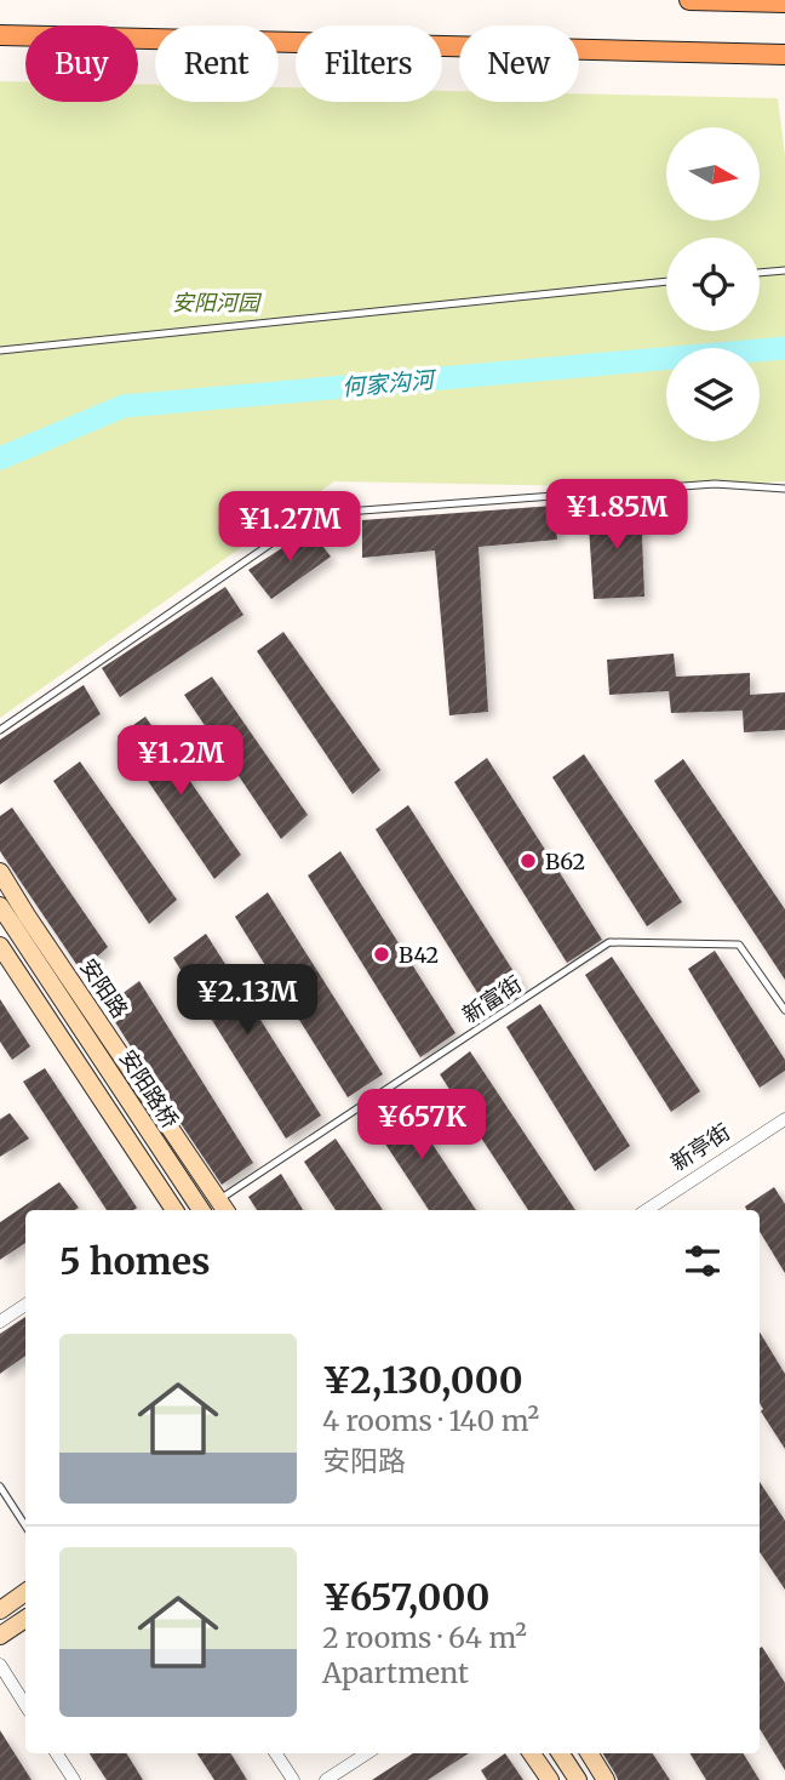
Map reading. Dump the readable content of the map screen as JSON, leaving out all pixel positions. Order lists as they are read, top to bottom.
{
  "streets": {
    "main road": ["安阳路", "安阳路桥"],
    "street": ["新亭街"],
    "lane": ["新富街"]
  },
  "crossings": [
    ["安阳路", "新富街"]
  ],
  "water": ["何家沟河"],
  "parks": ["安阳河园"],
  "places": ["B62", "B42"],
  "north": "right",
  "page": {
    "chip": [
      "Buy",
      "Rent",
      "Filters",
      "New"
    ],
    "price": [
      "¥1.85M",
      "¥1.27M",
      "¥1.2M",
      "¥2.13M",
      "¥657K"
    ],
    "heading": "5 homes",
    "list": [
      {
        "name": "¥2,130,000",
        "note": "4 rooms · 140 m² · 安阳路"
      },
      {
        "name": "¥657,000",
        "note": "2 rooms · 64 m² · Apartment"
      }
    ]
  }
}
